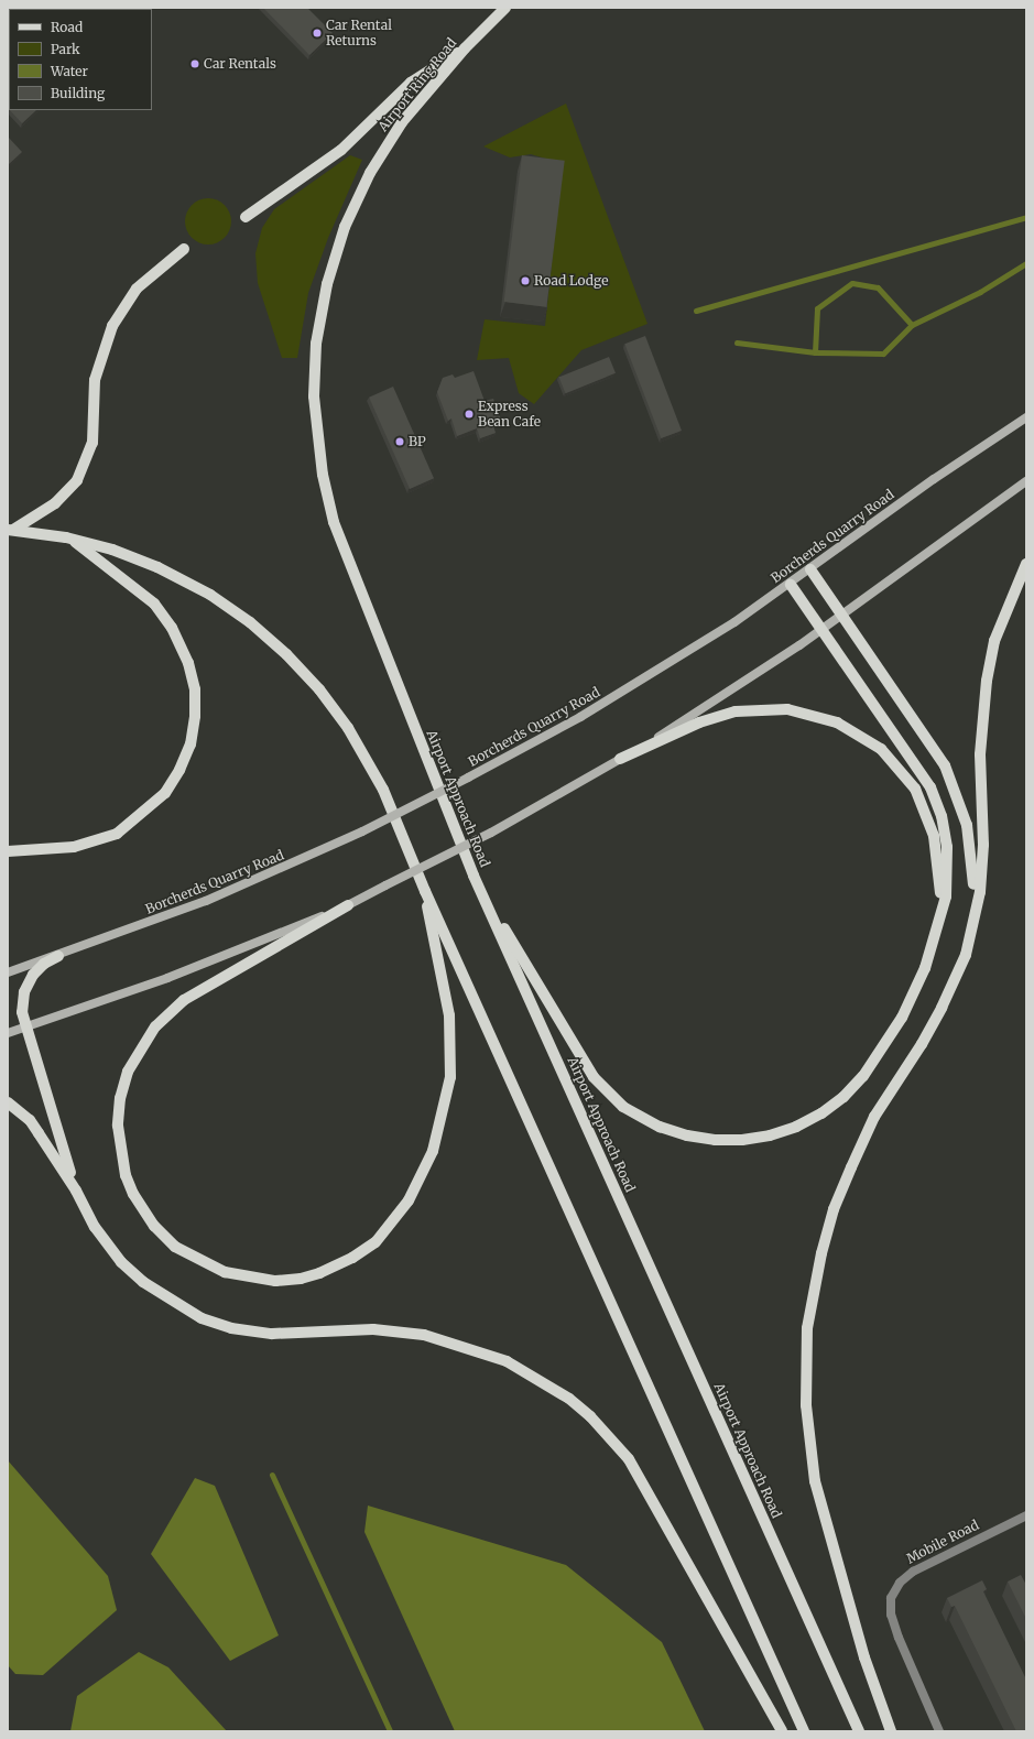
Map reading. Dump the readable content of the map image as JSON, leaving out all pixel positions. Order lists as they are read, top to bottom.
{
  "streets": {
    "main road": ["Airport Ring Road", "Borcherds Quarry Road", "Airport Approach Road"],
    "street": ["Mobile Road"]
  },
  "crossings": [
    ["Airport Ring Road", "Airport Approach Road"]
  ],
  "places": [
    "Car Rental Returns",
    "Car Rentals",
    "Road Lodge",
    "Express Bean Cafe",
    "BP"
  ],
  "legend": [
    "Road",
    "Park",
    "Water",
    "Building"
  ]
}
